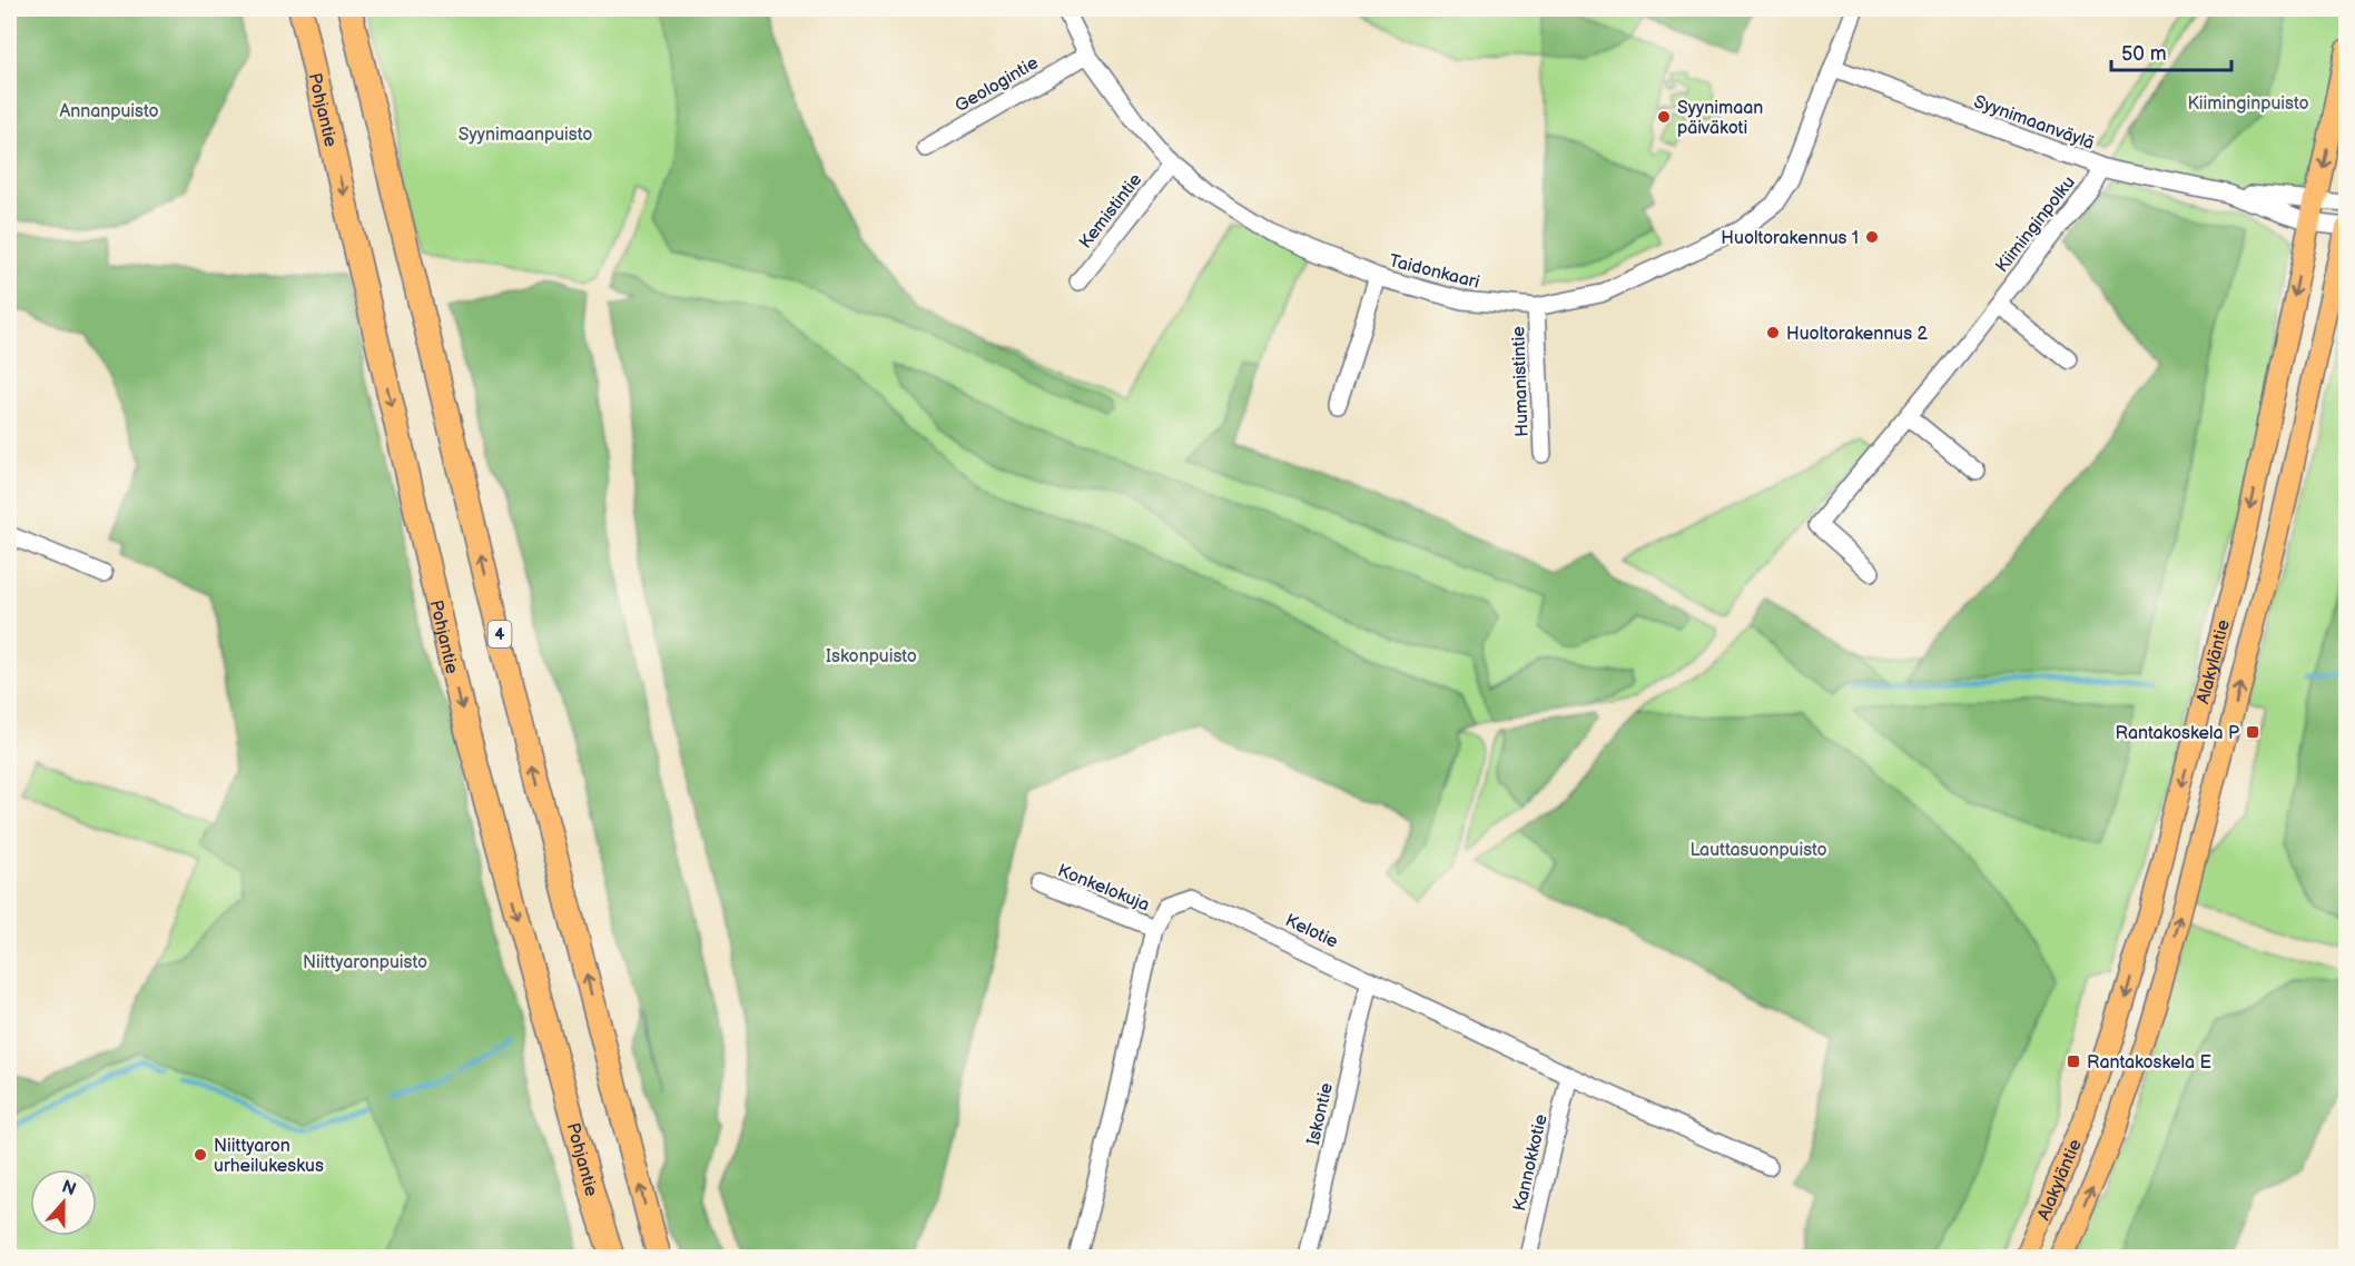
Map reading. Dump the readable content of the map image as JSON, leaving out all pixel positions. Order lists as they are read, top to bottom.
{
  "streets": {
    "highway": ["Pohjantie", "4"],
    "main road": ["Alakyläntie"],
    "street": [
      "Geologintie",
      "Syynimaanväylä",
      "Kemistintie",
      "Kiiminginpolku",
      "Taidonkaari",
      "Humanistintie",
      "Konkelokuja",
      "Kelotie",
      "Iskontie",
      "Kannokkotie"
    ]
  },
  "crossings": [
    ["Geologintie", "Taidonkaari"],
    ["Syynimaanväylä", "Kiiminginpolku"],
    ["Syynimaanväylä", "Taidonkaari"],
    ["Syynimaanväylä", "Alakyläntie"],
    ["Kemistintie", "Taidonkaari"],
    ["Taidonkaari", "Humanistintie"],
    ["Konkelokuja", "Kelotie"],
    ["Kelotie", "Iskontie"],
    ["Kelotie", "Kannokkotie"]
  ],
  "parks": [
    "Kiiminginpuisto",
    "Annanpuisto",
    "Syynimaanpuisto",
    "Iskonpuisto",
    "Lauttasuonpuisto",
    "Niittyaronpuisto"
  ],
  "places": {
    "other": [
      "Syynimaan päiväkoti",
      "Huoltorakennus 1",
      "Huoltorakennus 2",
      "Niittyaron urheilukeskus"
    ],
    "transit": ["Rantakoskela P", "Rantakoskela E"]
  },
  "scale_bar": "50 m",
  "north": "top"
}
